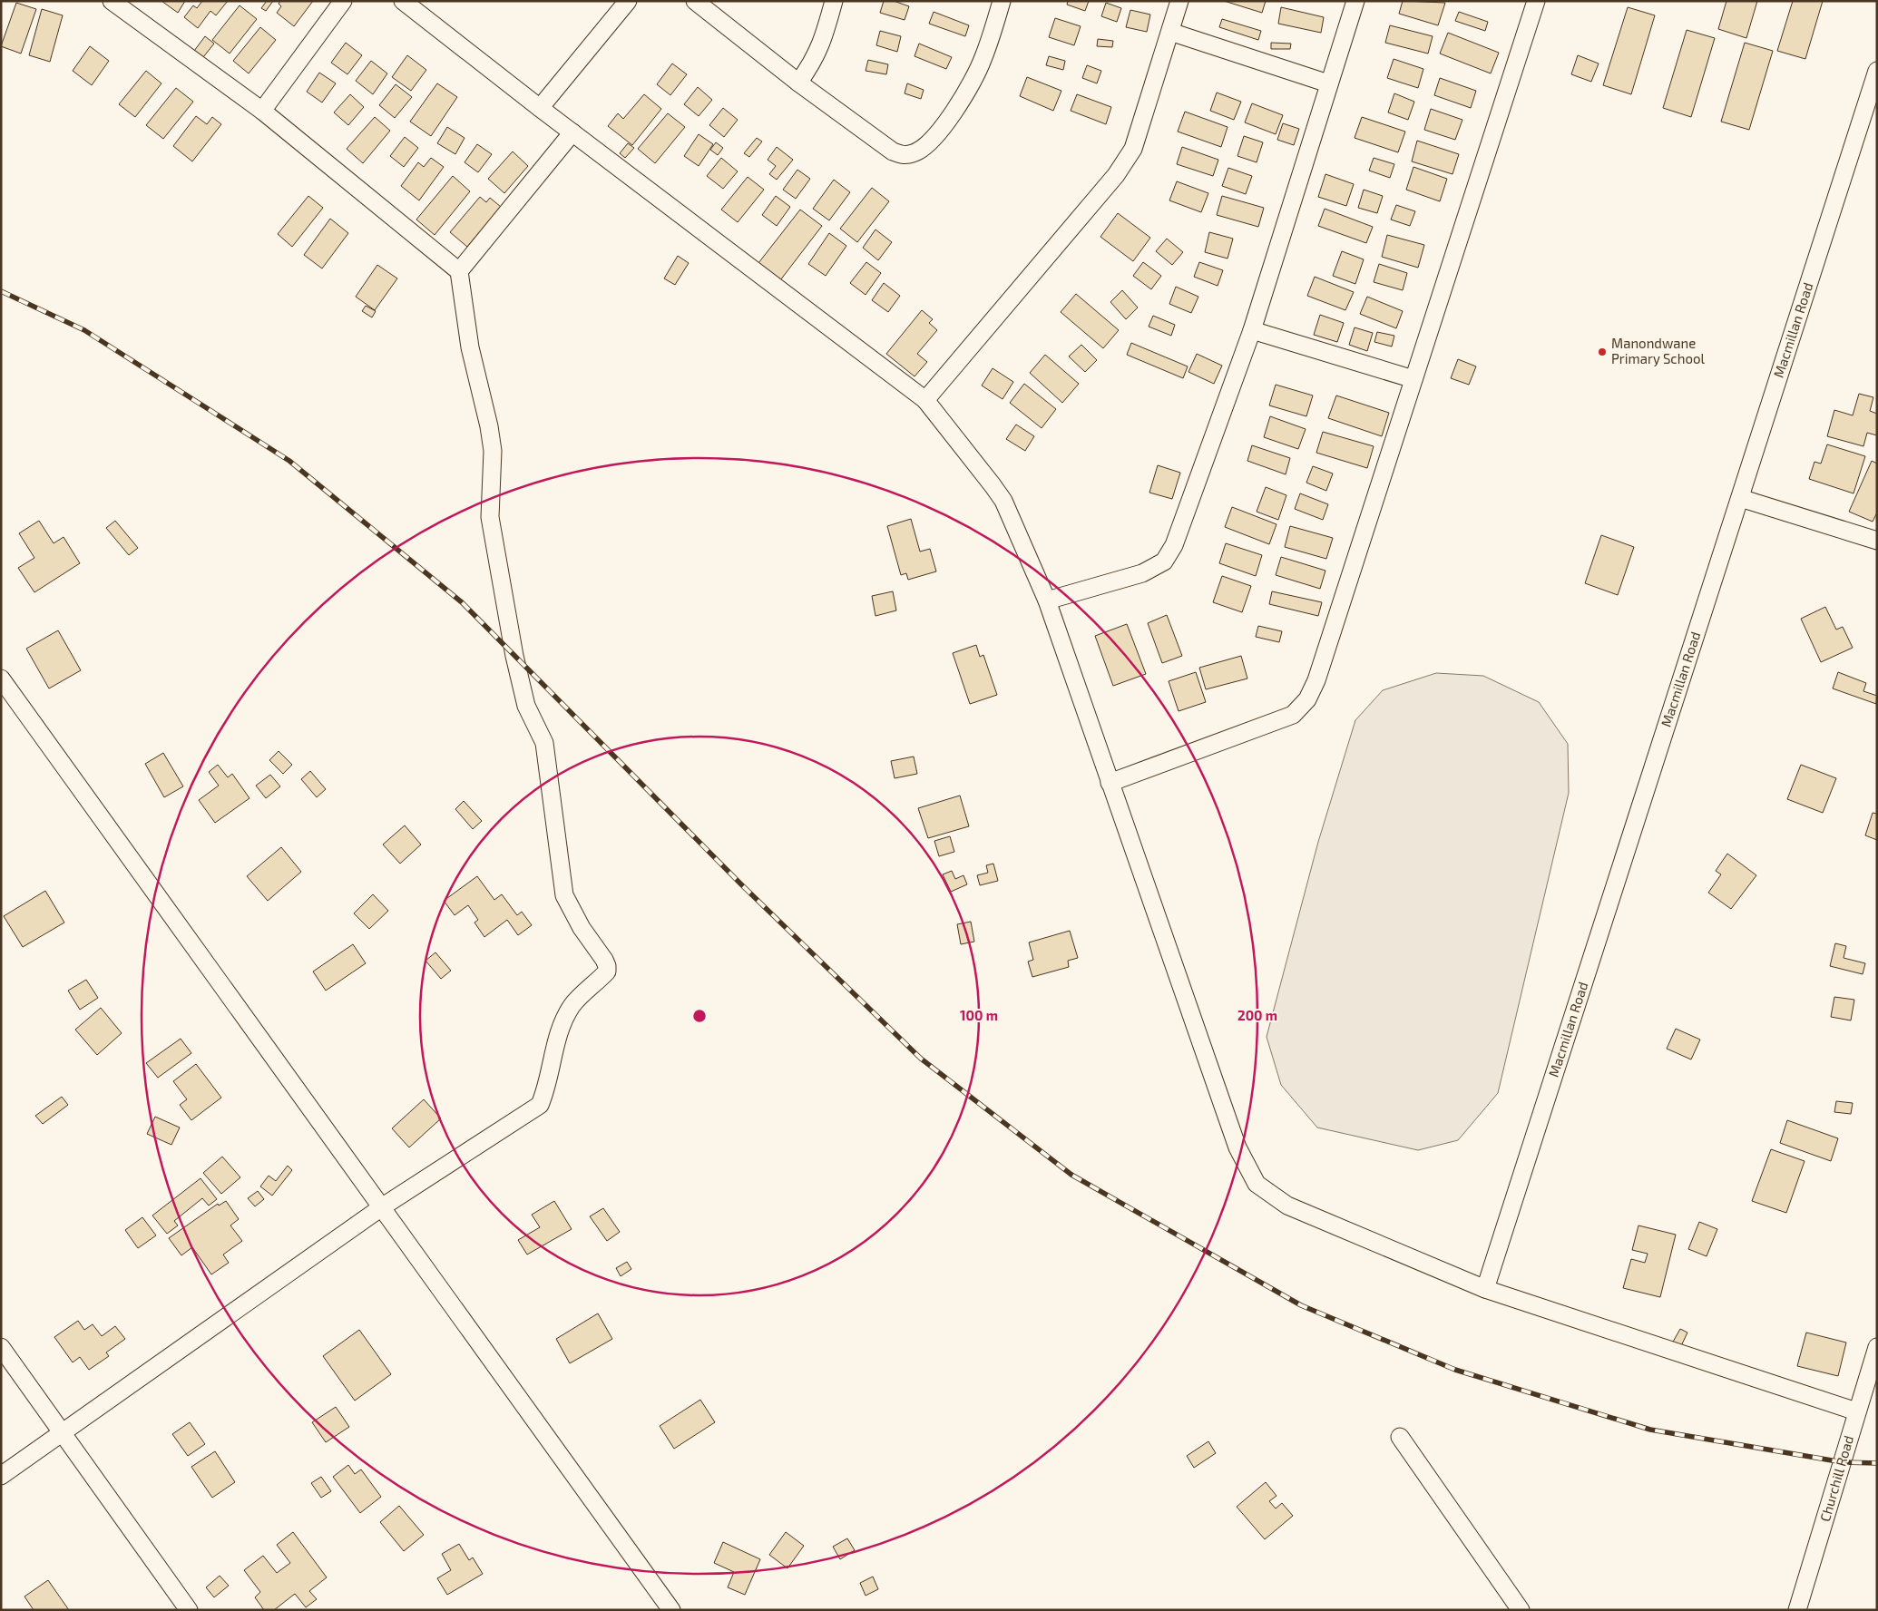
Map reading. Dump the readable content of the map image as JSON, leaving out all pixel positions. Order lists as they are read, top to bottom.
{
  "streets": {
    "street": ["Macmillan Road", "Churchill Road"]
  },
  "places": ["Manondwane Primary School"],
  "rings": ["100 m", "200 m"]
}
